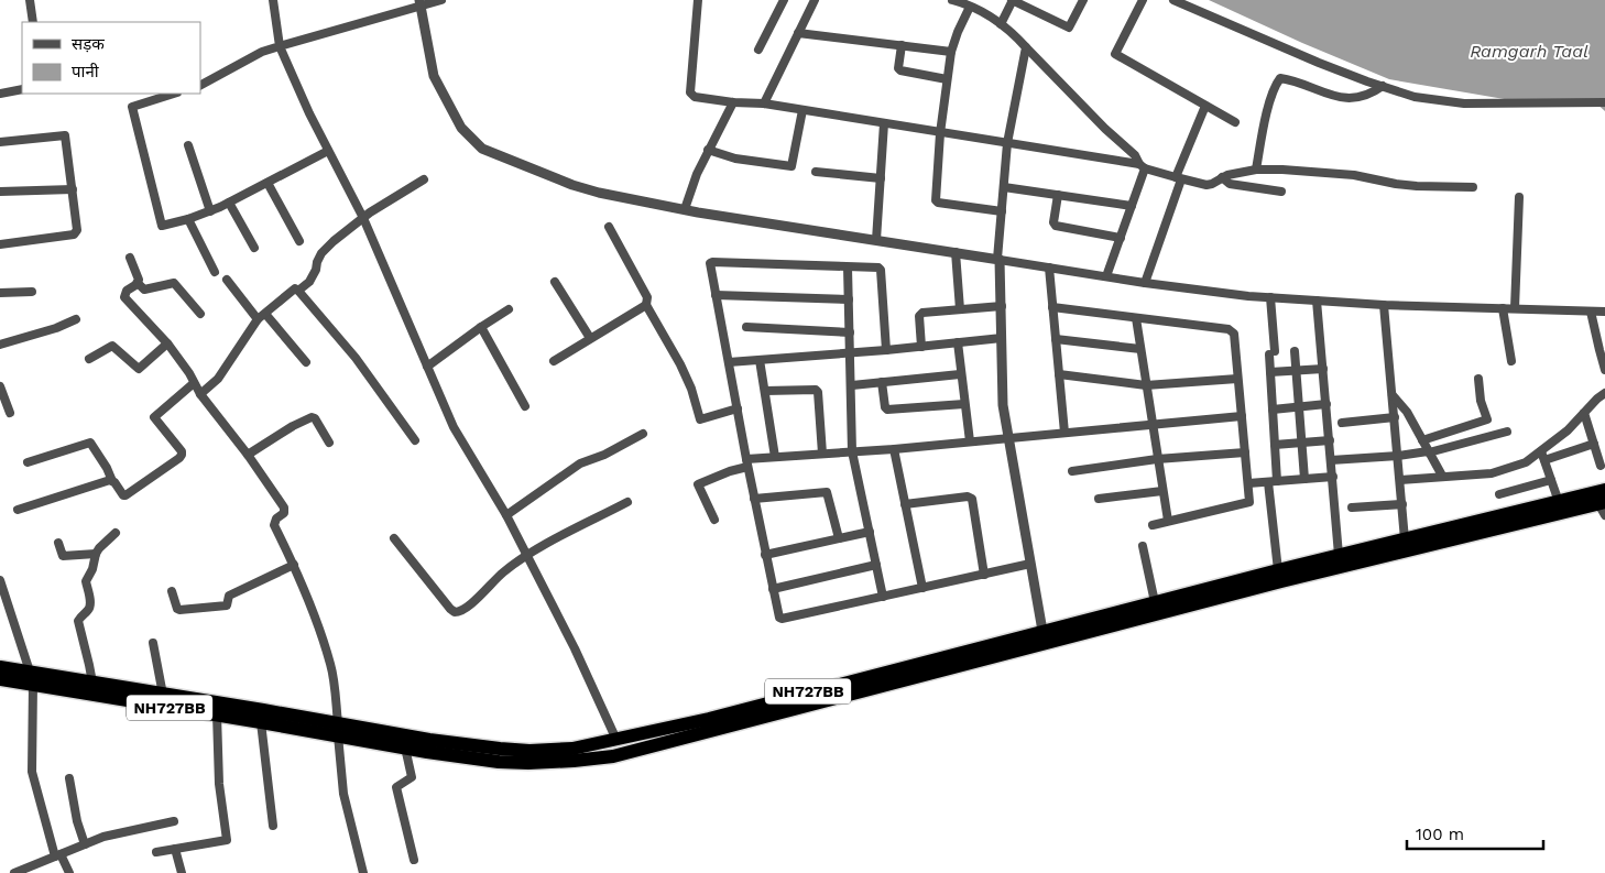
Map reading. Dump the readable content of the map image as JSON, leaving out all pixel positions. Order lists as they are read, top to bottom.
{
  "streets": {
    "highway": ["NH727BB"]
  },
  "water": ["Ramgarh Taal"],
  "legend": ["सड़क", "पानी"],
  "scale_bar": "100 m"
}
